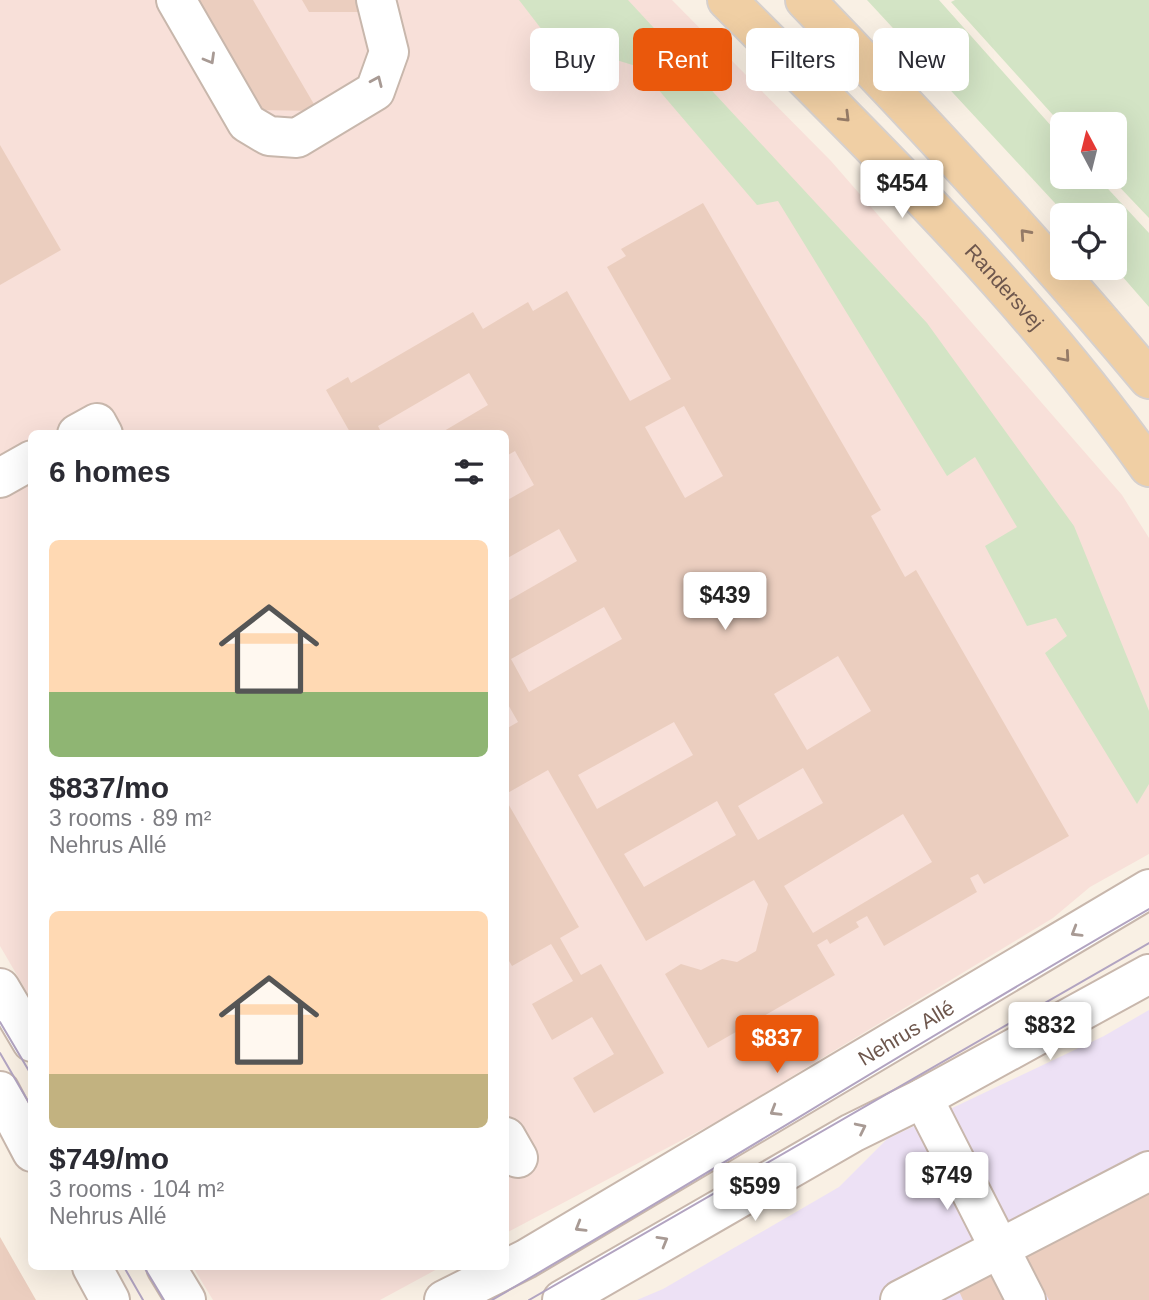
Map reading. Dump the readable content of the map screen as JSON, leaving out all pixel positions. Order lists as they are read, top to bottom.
{
  "streets": {
    "main road": ["Randersvej"],
    "street": ["Nehrus Allé"]
  },
  "north": "top",
  "page": {
    "chip": [
      "Buy",
      "Rent",
      "Filters",
      "New"
    ],
    "price": [
      "$454",
      "$439",
      "$832",
      "$837",
      "$749",
      "$599"
    ],
    "heading": "6 homes",
    "list": [
      {
        "name": "$837/mo",
        "note": "3 rooms · 89 m² · Nehrus Allé"
      },
      {
        "name": "$749/mo",
        "note": "3 rooms · 104 m² · Nehrus Allé"
      }
    ]
  }
}
